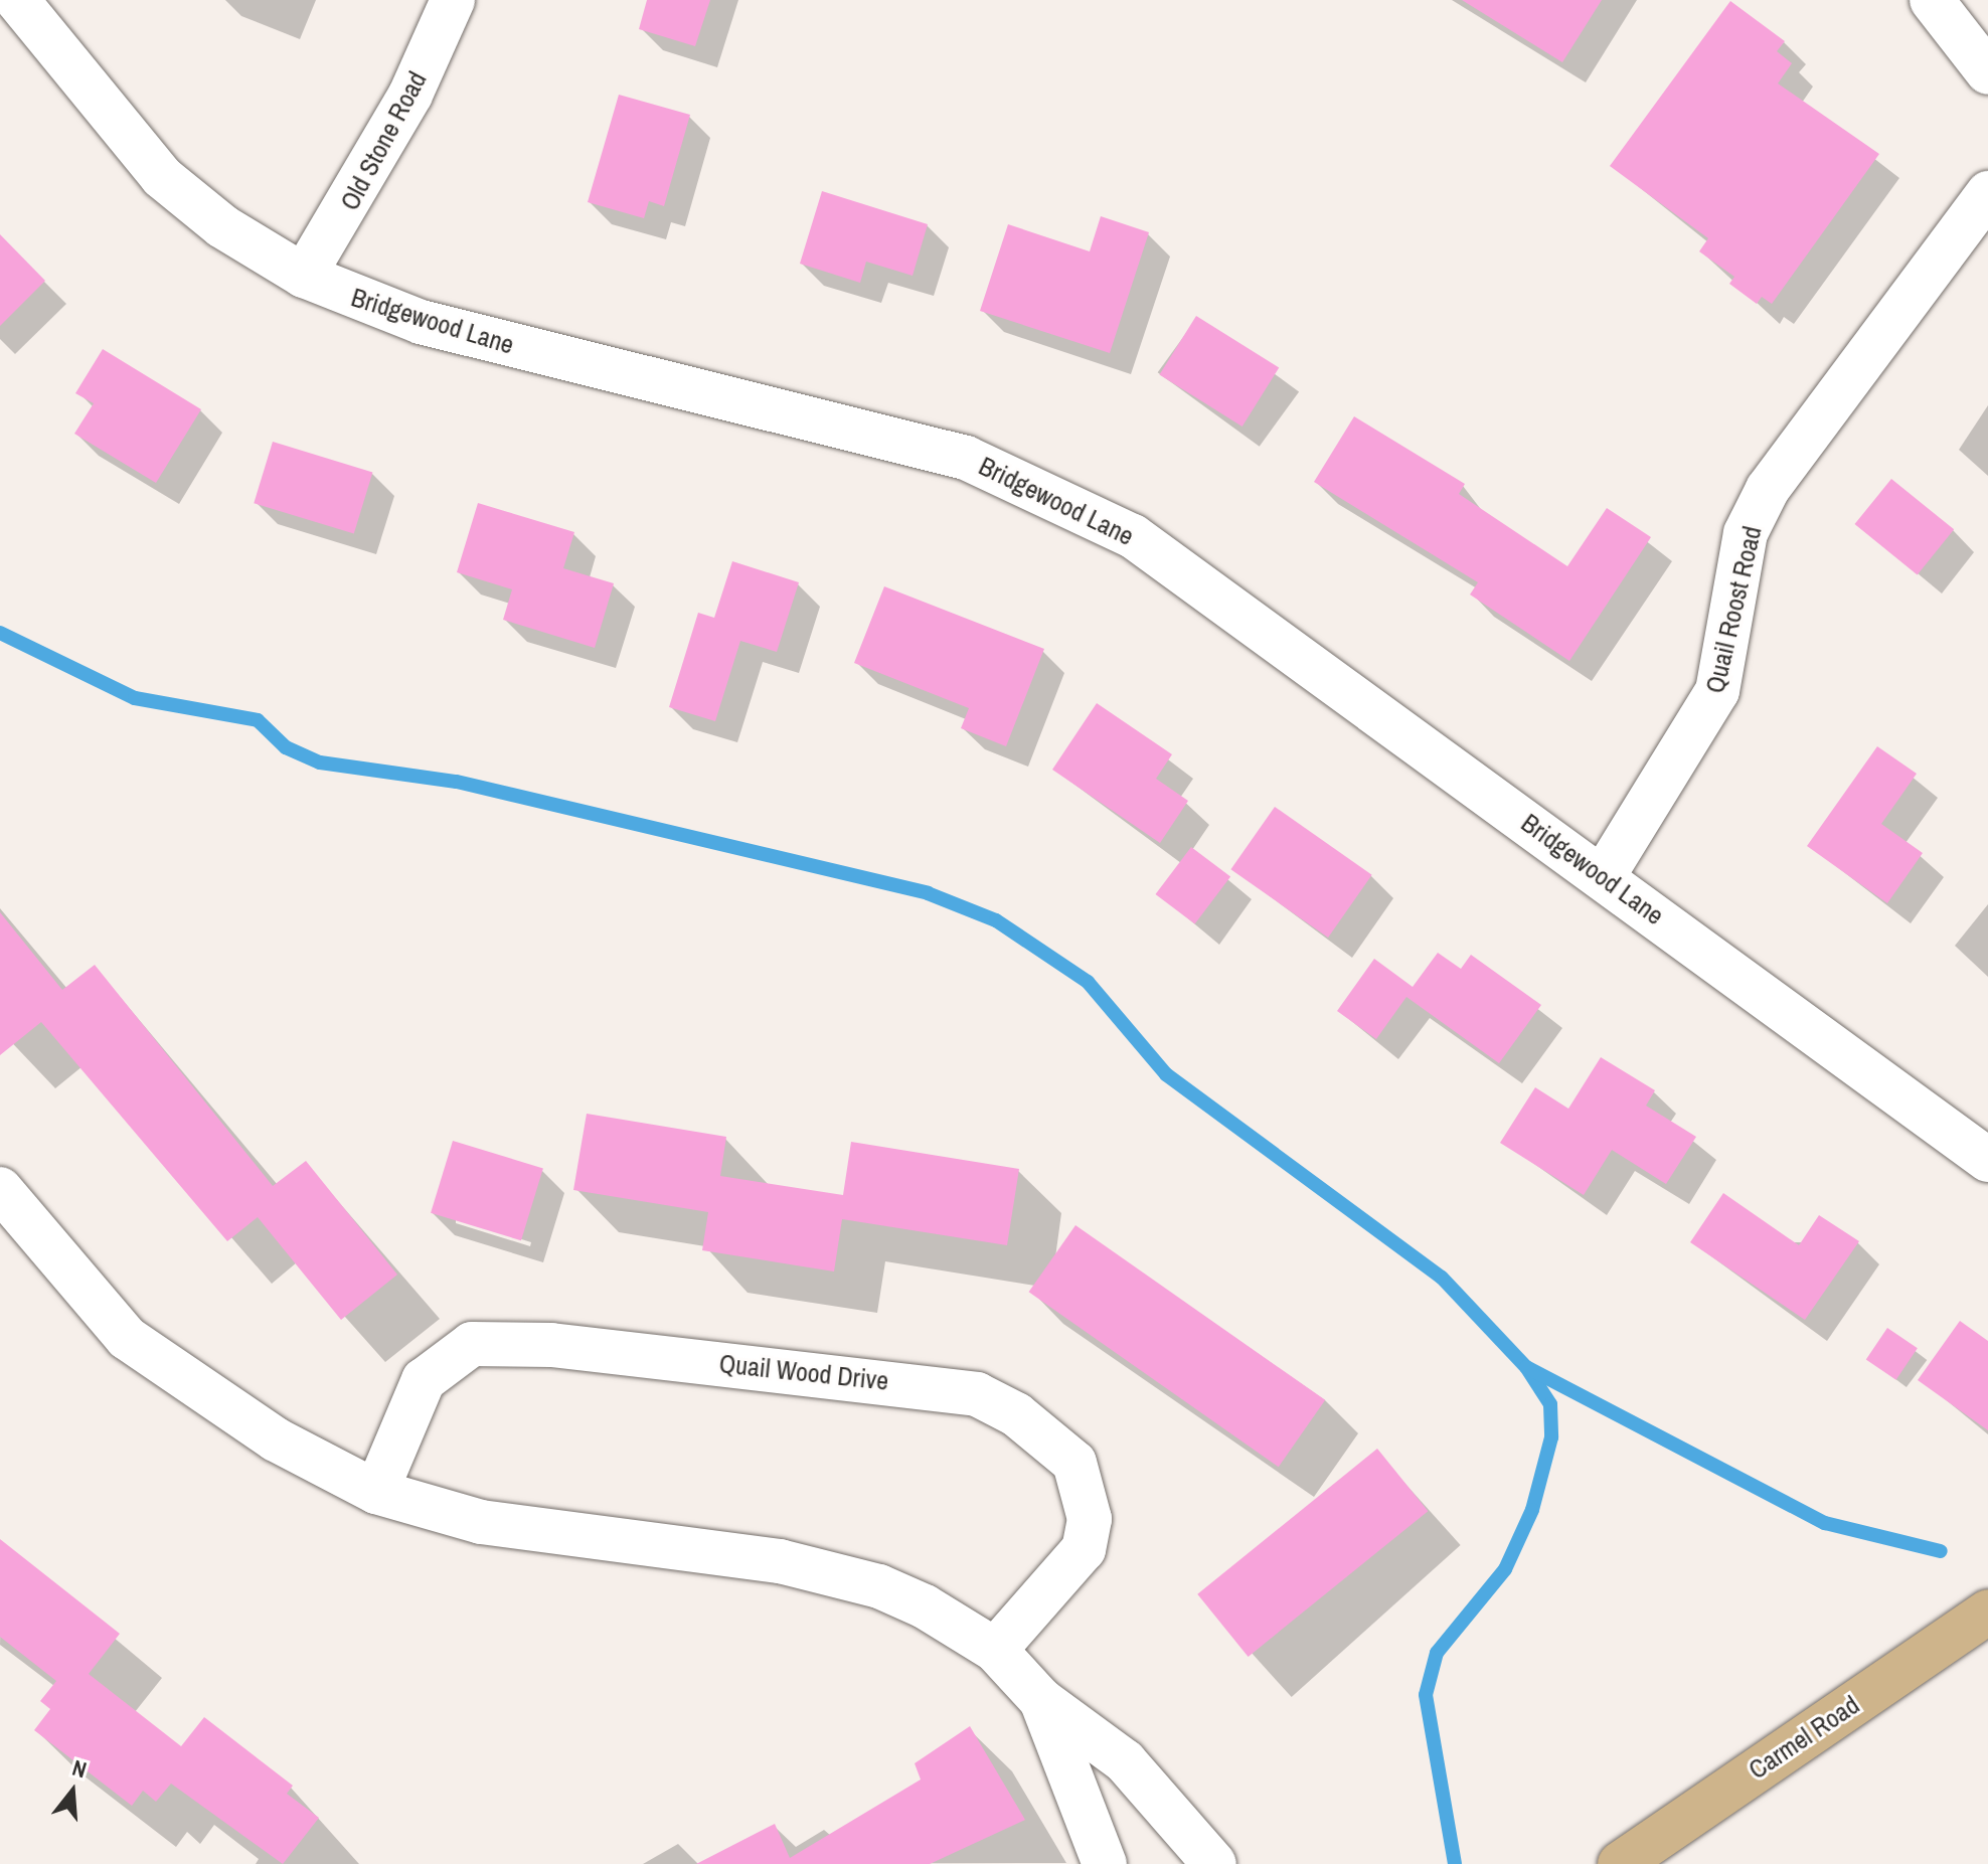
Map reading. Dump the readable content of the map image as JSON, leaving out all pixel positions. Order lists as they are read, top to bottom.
{
  "streets": {
    "main road": ["Carmel Road"],
    "street": [
      "Old Stone Road",
      "Bridgewood Lane",
      "Quail Roost Road",
      "Quail Wood Drive"
    ]
  },
  "crossings": [
    ["Old Stone Road", "Bridgewood Lane"],
    ["Bridgewood Lane", "Quail Roost Road"]
  ],
  "north": "top"
}
